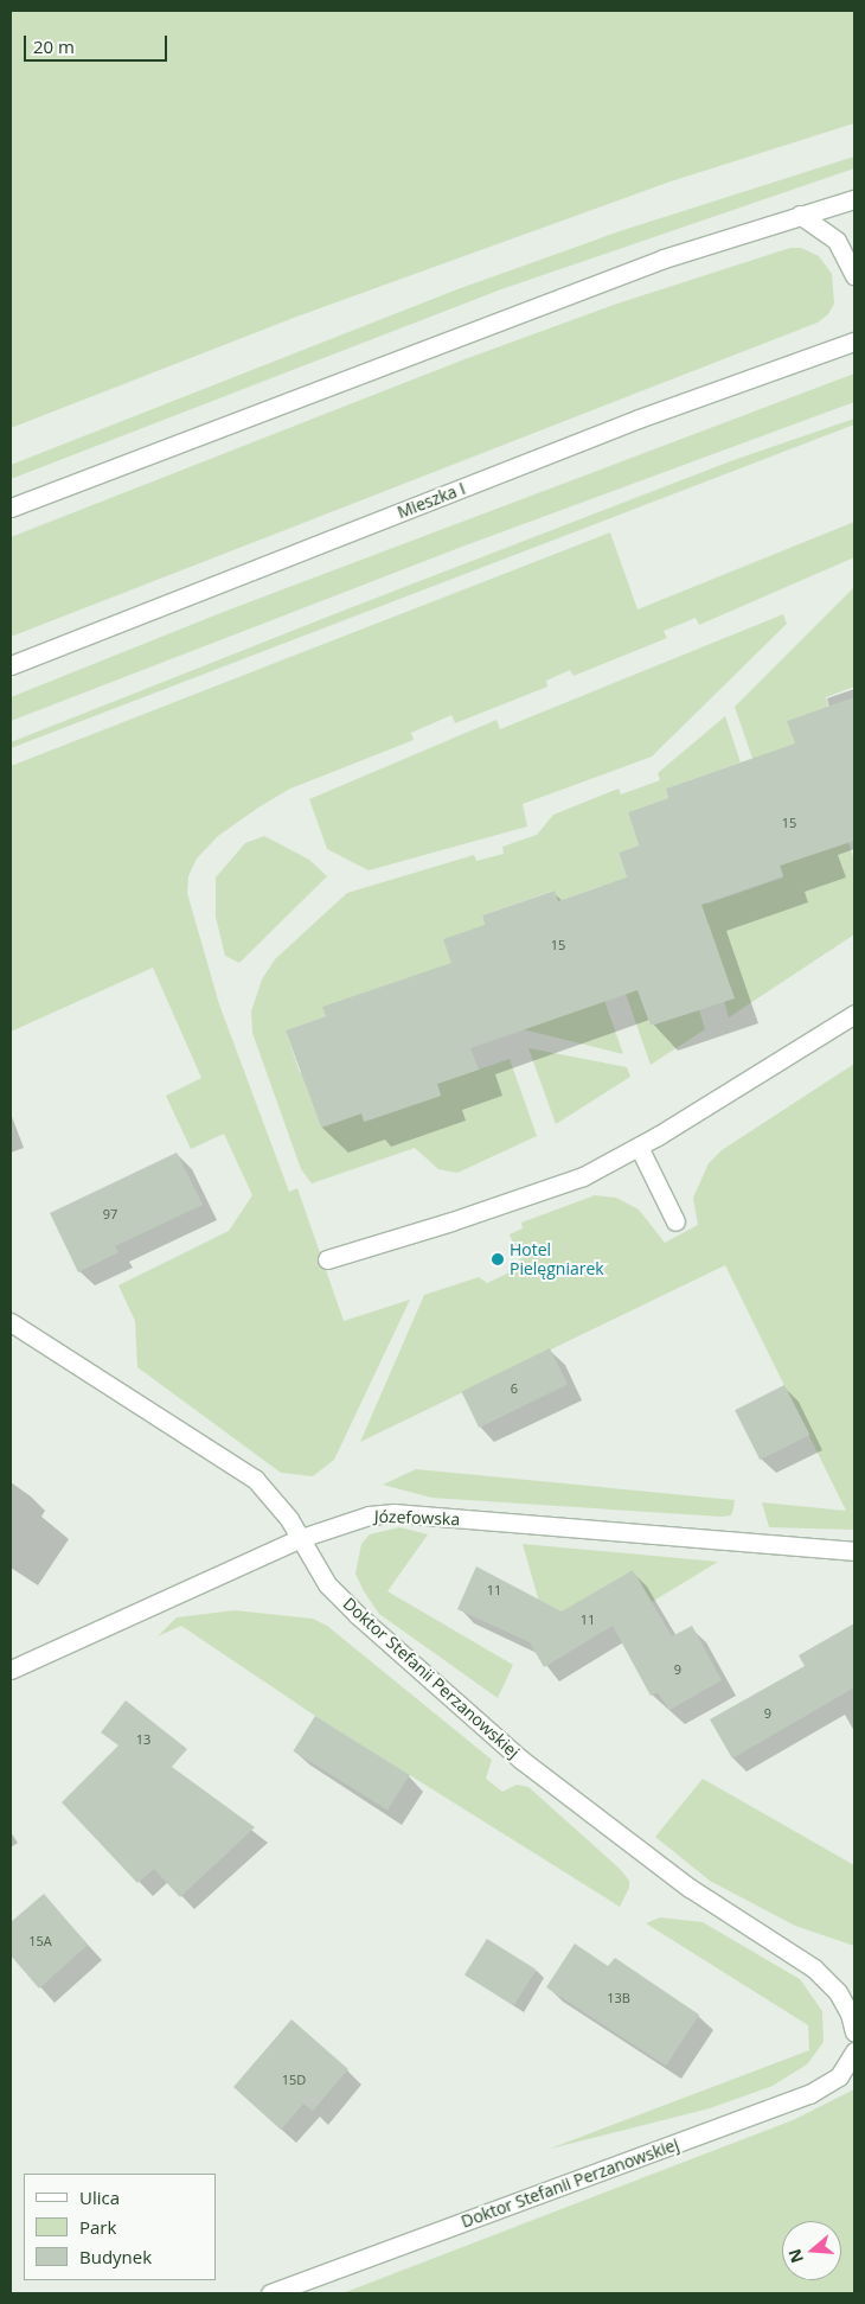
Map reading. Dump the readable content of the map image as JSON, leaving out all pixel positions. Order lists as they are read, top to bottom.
{
  "streets": {
    "street": ["Mieszka I", "Józefowska", "Doktor Stefanii Perzanowskiej"]
  },
  "crossings": [
    ["Józefowska", "Doktor Stefanii Perzanowskiej"]
  ],
  "places": ["Hotel Pielęgniarek"],
  "house_numbers": [
    "15",
    "15",
    "97",
    "6",
    "11",
    "11",
    "9",
    "9",
    "13",
    "15A",
    "13B",
    "15D"
  ],
  "legend": ["Ulica", "Park", "Budynek"],
  "scale_bar": "20 m",
  "north": "left"
}
